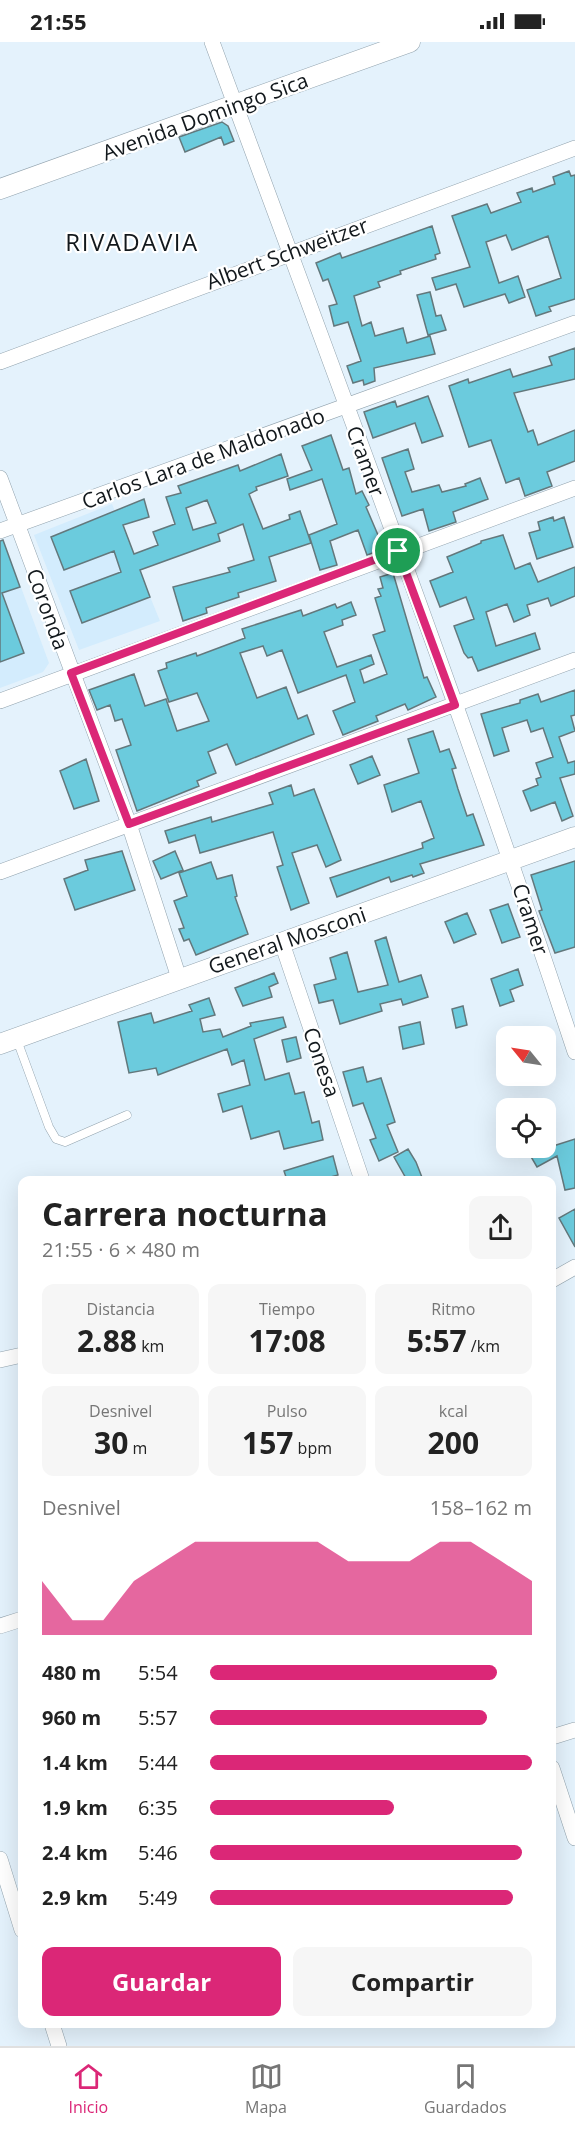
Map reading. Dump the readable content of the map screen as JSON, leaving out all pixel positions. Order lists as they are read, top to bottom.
{
  "streets": {
    "street": [
      "Avenida Domingo Sica",
      "Albert Schweitzer",
      "Carlos Lara de Maldonado",
      "Cramer",
      "Coronda",
      "General Mosconi",
      "Conesa"
    ]
  },
  "crossings": [
    ["Avenida Domingo Sica", "Cramer"],
    ["Albert Schweitzer", "Cramer"],
    ["Carlos Lara de Maldonado", "Cramer"],
    ["Carlos Lara de Maldonado", "Coronda"],
    ["Cramer", "General Mosconi"],
    ["Coronda", "General Mosconi"],
    ["General Mosconi", "Conesa"]
  ],
  "districts": ["RIVADAVIA"],
  "north": "top left",
  "page": {
    "status": "21:55",
    "heading": ["Carrera nocturna", "21:55 · 6 × 480 m"],
    "stats": [
      ["Distancia", "2.88 km"],
      ["Tiempo", "17:08"],
      ["Ritmo", "5:57 /km"],
      ["Desnivel", "30 m"],
      ["Pulso", "157 bpm"],
      ["kcal", "200"]
    ],
    "chart": ["Desnivel", "158–162 m"],
    "list": [
      {
        "name": "480 m",
        "note": "5:54"
      },
      {
        "name": "960 m",
        "note": "5:57"
      },
      {
        "name": "1.4 km",
        "note": "5:44"
      },
      {
        "name": "1.9 km",
        "note": "6:35"
      },
      {
        "name": "2.4 km",
        "note": "5:46"
      },
      {
        "name": "2.9 km",
        "note": "5:49"
      }
    ],
    "buttons": ["Guardar", "Compartir"],
    "tabs": ["Inicio", "Mapa", "Guardados"]
  }
}
